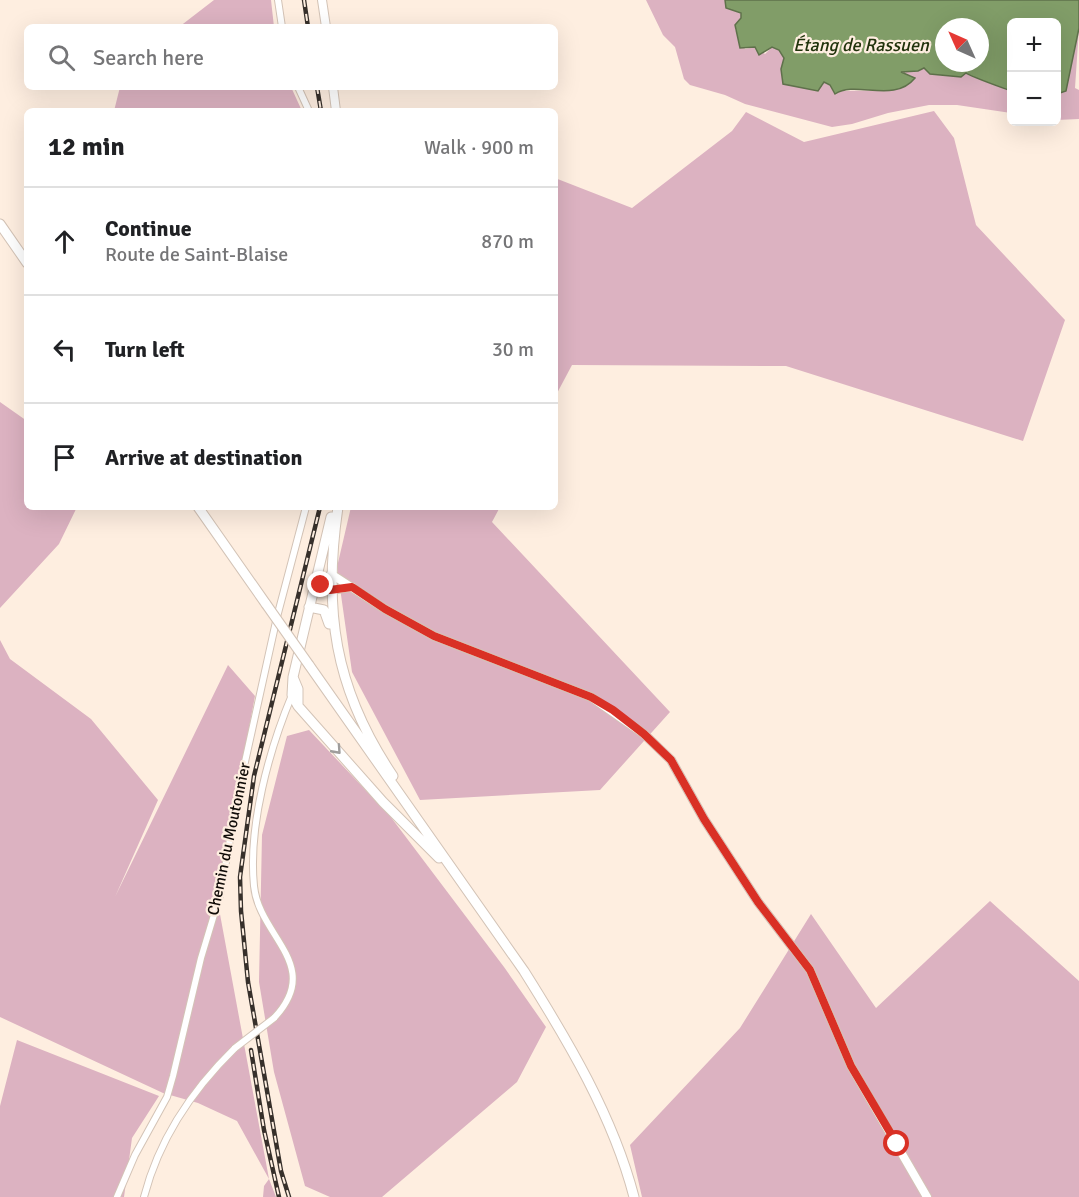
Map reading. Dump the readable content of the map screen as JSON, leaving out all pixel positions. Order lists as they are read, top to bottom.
{
  "streets": {
    "street": ["Chemin du Moutonnier"]
  },
  "water": ["Étang de Rassuen"],
  "north": "top left",
  "page": {
    "map_buttons": ["+", "−"],
    "search": "Search here",
    "heading": ["12 min", "Walk · 900 m"],
    "list": [
      ["Continue", "Route de Saint-Blaise", "870 m"],
      ["Turn left", "30 m"],
      "Arrive at destination"
    ]
  }
}
